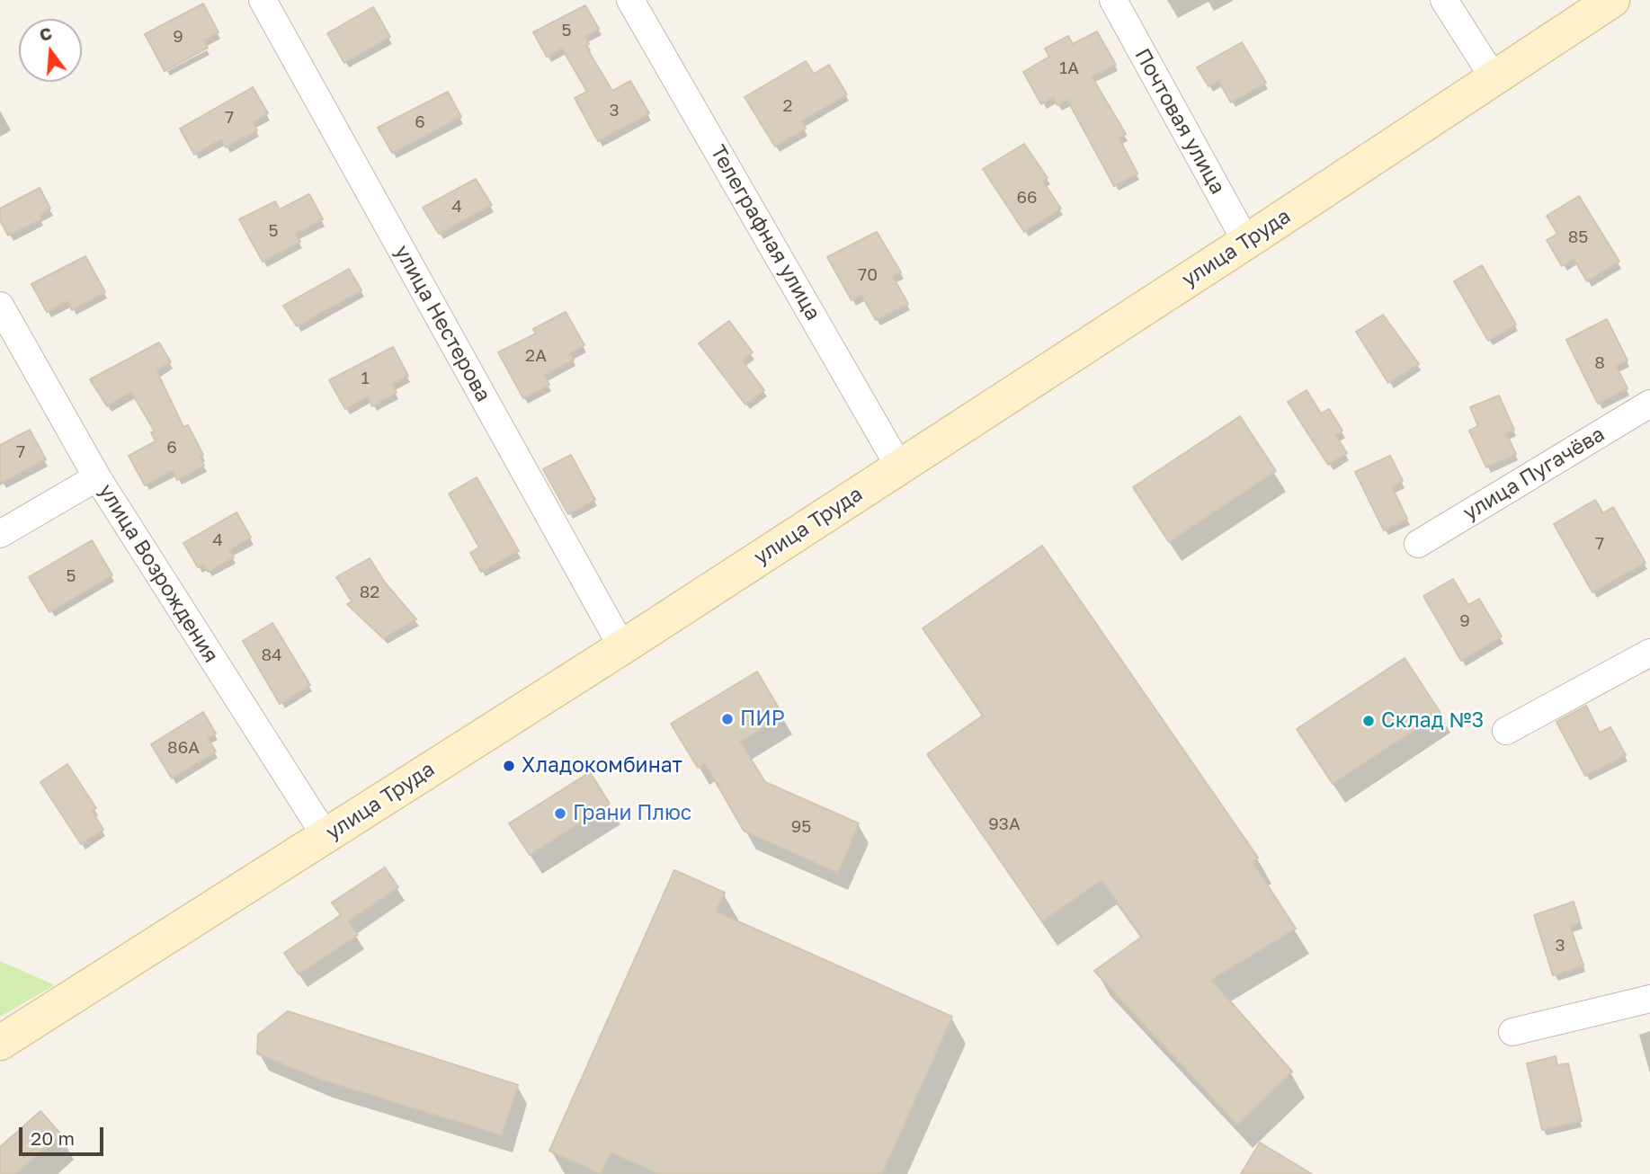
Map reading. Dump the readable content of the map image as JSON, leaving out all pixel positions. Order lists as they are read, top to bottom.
{
  "streets": {
    "street": [
      "Почтовая улица",
      "Телеграфная улица",
      "улица Труда",
      "улица Нестерова",
      "улица Пугачёва",
      "улица Возрождения"
    ]
  },
  "crossings": [
    ["Почтовая улица", "улица Труда"],
    ["Телеграфная улица", "улица Труда"],
    ["улица Труда", "улица Нестерова"],
    ["улица Труда", "улица Возрождения"]
  ],
  "places": [
    "ПИР",
    "Склад №3",
    "Хладокомбинат",
    "Грани Плюс"
  ],
  "house_numbers": [
    "5",
    "9",
    "1А",
    "2",
    "3",
    "7",
    "6",
    "66",
    "4",
    "5",
    "85",
    "70",
    "2А",
    "8",
    "1",
    "6",
    "7",
    "4",
    "7",
    "5",
    "82",
    "9",
    "84",
    "86А",
    "93А",
    "95",
    "3"
  ],
  "scale_bar": "20 m",
  "north": "top"
}
